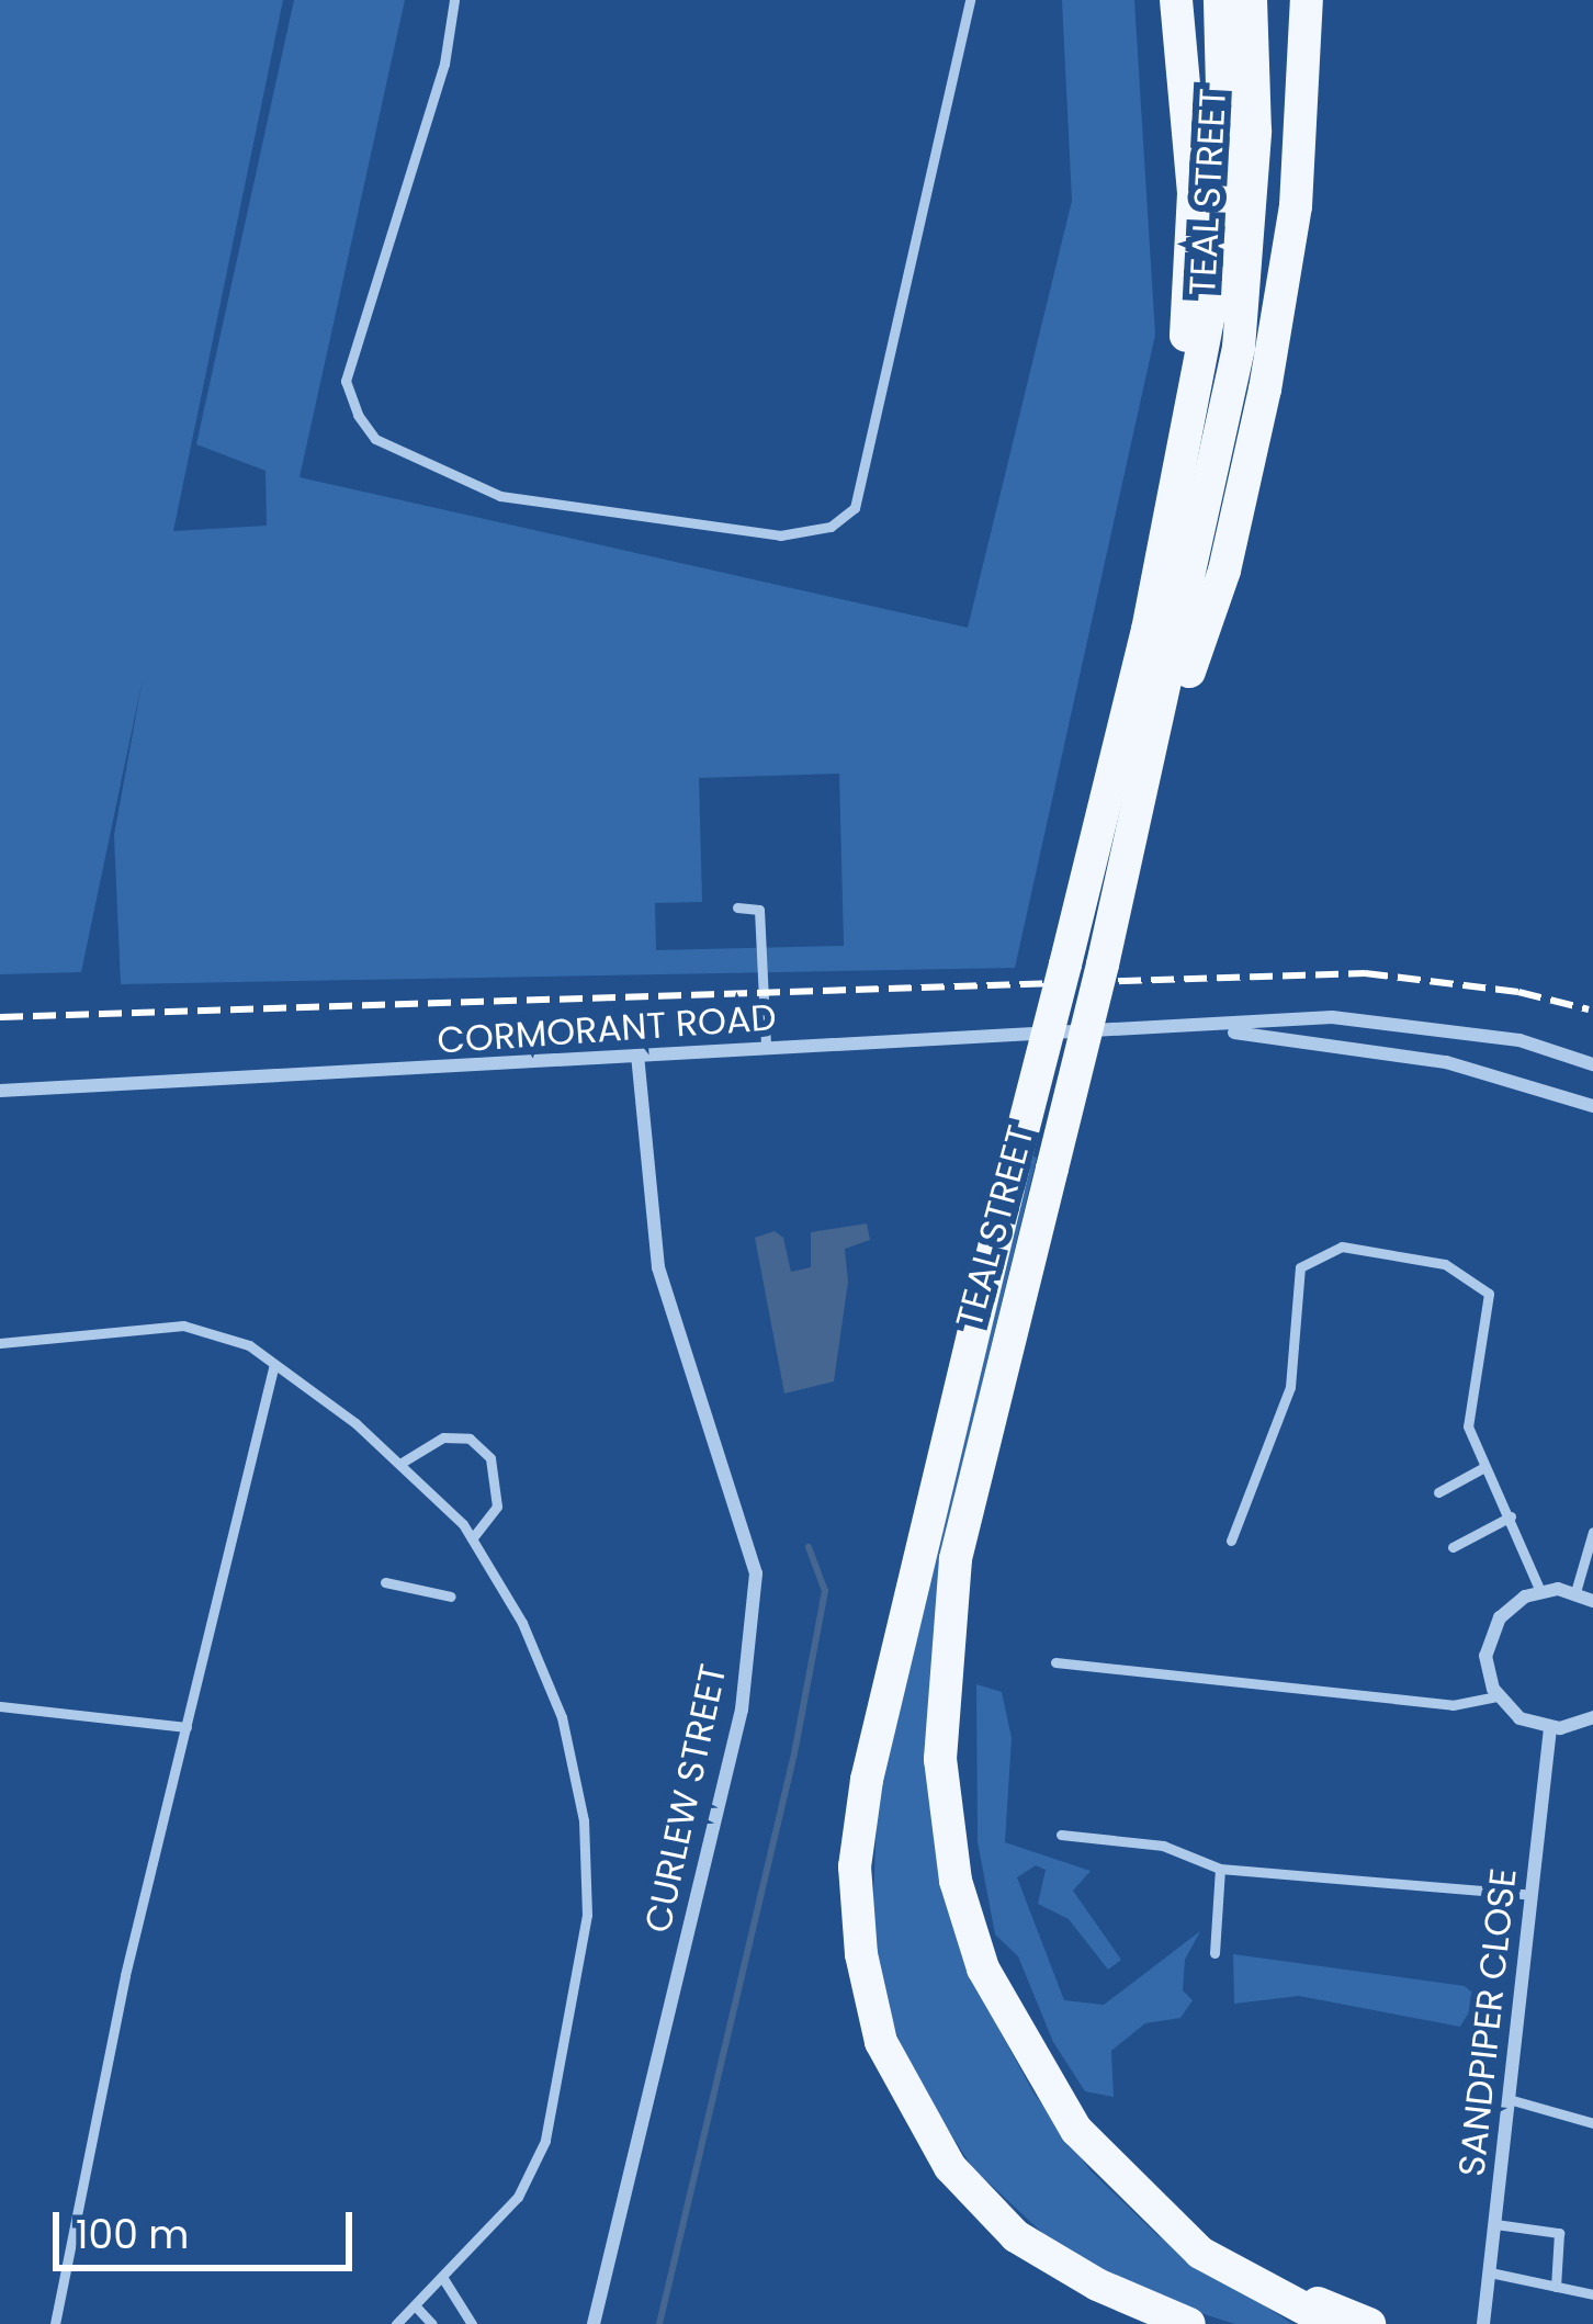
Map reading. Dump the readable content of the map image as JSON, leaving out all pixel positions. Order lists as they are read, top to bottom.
{
  "streets": {
    "main road": ["TEAL STREET"],
    "street": ["CORMORANT ROAD", "CURLEW STREET", "SANDPIPER CLOSE"]
  },
  "crossings": [
    ["CORMORANT ROAD", "CURLEW STREET"]
  ],
  "scale_bar": "100 m"
}
